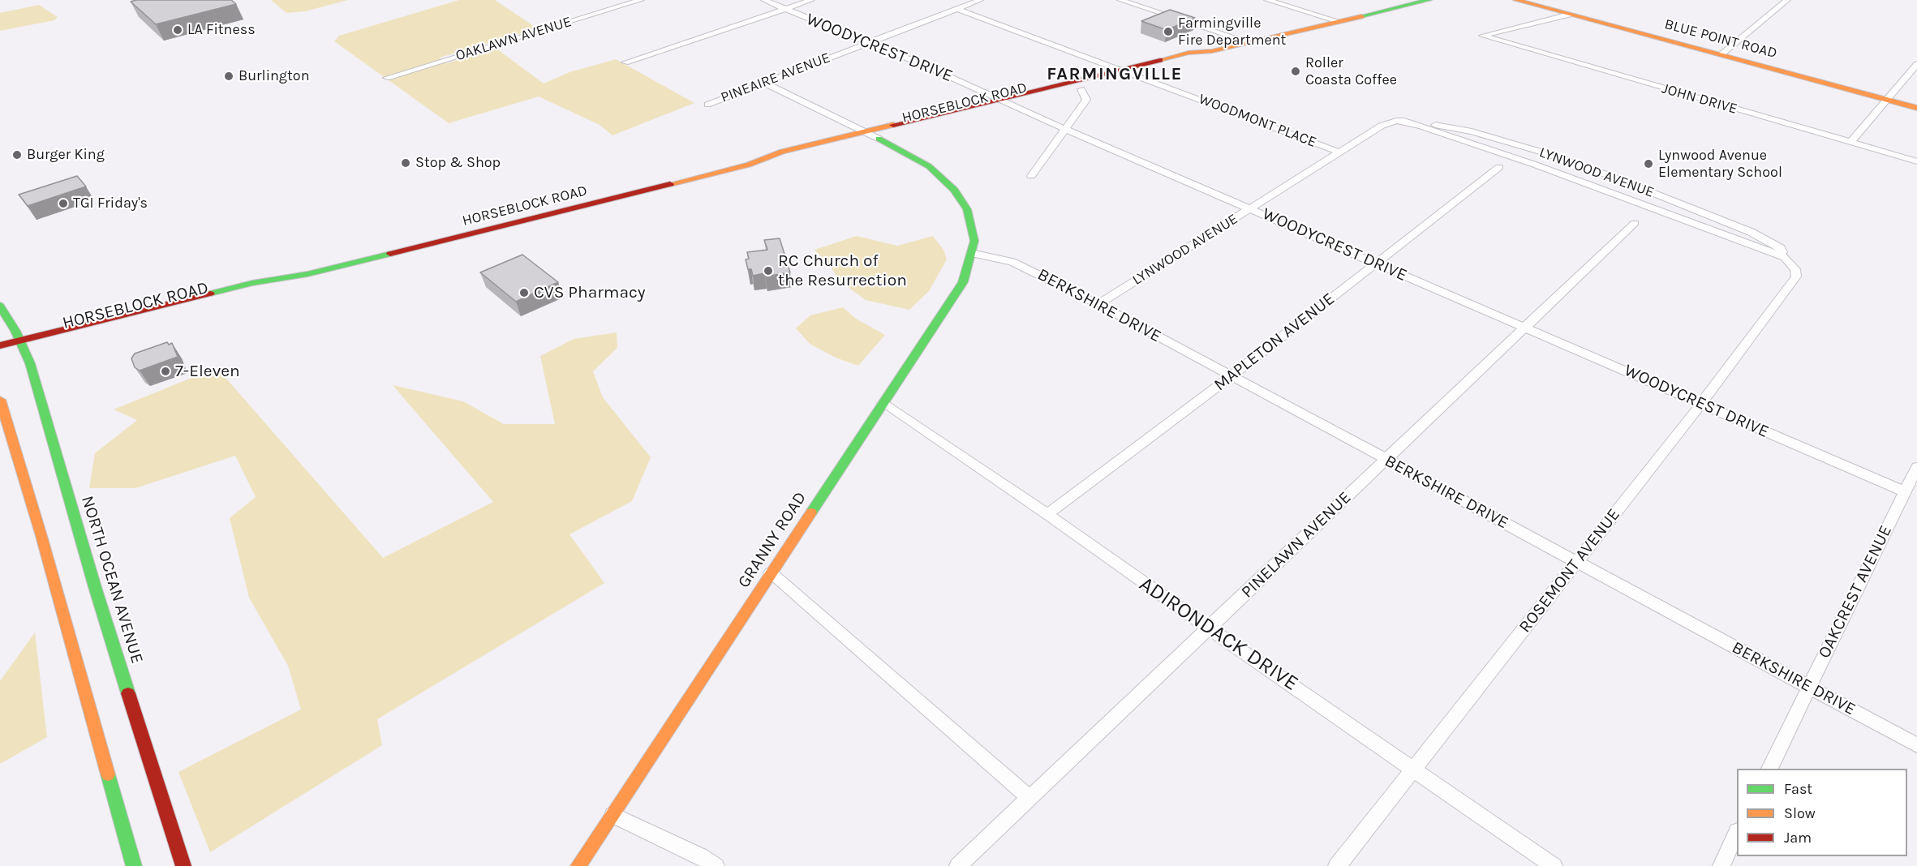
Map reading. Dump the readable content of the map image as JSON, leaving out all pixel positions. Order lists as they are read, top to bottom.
{
  "streets": {
    "main road": [
      "BLUE POINT ROAD",
      "HORSEBLOCK ROAD",
      "GRANNY ROAD",
      "NORTH OCEAN AVENUE"
    ],
    "street": [
      "OAKLAWN AVENUE",
      "WOODYCREST DRIVE",
      "PINEAIRE AVENUE",
      "JOHN DRIVE",
      "WOODMONT PLACE",
      "LYNWOOD AVENUE",
      "BERKSHIRE DRIVE",
      "MAPLETON AVENUE",
      "PINELAWN AVENUE",
      "ROSEMONT AVENUE",
      "OAKCREST AVENUE",
      "ADIRONDACK DRIVE"
    ]
  },
  "crossings": [
    ["BLUE POINT ROAD", "JOHN DRIVE"],
    ["WOODYCREST DRIVE", "PINEAIRE AVENUE"],
    ["WOODYCREST DRIVE", "HORSEBLOCK ROAD"],
    ["WOODYCREST DRIVE", "LYNWOOD AVENUE"],
    ["WOODYCREST DRIVE", "MAPLETON AVENUE"],
    ["WOODYCREST DRIVE", "PINELAWN AVENUE"],
    ["WOODYCREST DRIVE", "ROSEMONT AVENUE"],
    ["WOODYCREST DRIVE", "OAKCREST AVENUE"],
    ["PINEAIRE AVENUE", "WOODMONT PLACE"],
    ["HORSEBLOCK ROAD", "WOODMONT PLACE"],
    ["HORSEBLOCK ROAD", "GRANNY ROAD"],
    ["HORSEBLOCK ROAD", "NORTH OCEAN AVENUE"],
    ["WOODMONT PLACE", "LYNWOOD AVENUE"],
    ["LYNWOOD AVENUE", "BERKSHIRE DRIVE"],
    ["LYNWOOD AVENUE", "ROSEMONT AVENUE"],
    ["BERKSHIRE DRIVE", "MAPLETON AVENUE"],
    ["BERKSHIRE DRIVE", "GRANNY ROAD"],
    ["BERKSHIRE DRIVE", "PINELAWN AVENUE"],
    ["BERKSHIRE DRIVE", "ROSEMONT AVENUE"],
    ["BERKSHIRE DRIVE", "OAKCREST AVENUE"],
    ["MAPLETON AVENUE", "ADIRONDACK DRIVE"],
    ["GRANNY ROAD", "ADIRONDACK DRIVE"],
    ["PINELAWN AVENUE", "ADIRONDACK DRIVE"],
    ["ROSEMONT AVENUE", "ADIRONDACK DRIVE"]
  ],
  "districts": ["FARMINGVILLE"],
  "places": [
    "LA Fitness",
    "Farmingville Fire Department",
    "Roller Coasta Coffee",
    "Burlington",
    "Burger King",
    "Stop & Shop",
    "Lynwood Avenue Elementary School",
    "TGI Friday's",
    "RC Church of the Resurrection",
    "CVS Pharmacy",
    "7-Eleven"
  ],
  "legend": ["Fast", "Slow", "Jam"]
}
